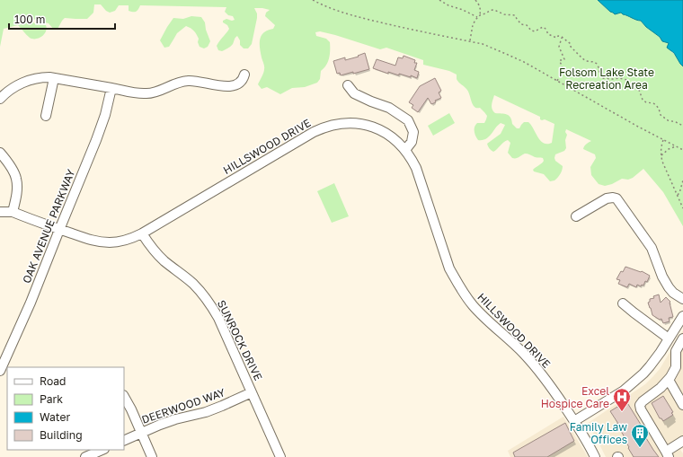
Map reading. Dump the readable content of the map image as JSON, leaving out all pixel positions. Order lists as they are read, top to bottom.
{
  "streets": {
    "street": [
      "HILLSWOOD DRIVE",
      "OAK AVENUE PARKWAY",
      "SUNROCK DRIVE",
      "DEERWOOD WAY"
    ]
  },
  "crossings": [
    ["HILLSWOOD DRIVE", "OAK AVENUE PARKWAY"],
    ["HILLSWOOD DRIVE", "SUNROCK DRIVE"],
    ["SUNROCK DRIVE", "DEERWOOD WAY"]
  ],
  "parks": ["Folsom Lake State Recreation Area"],
  "places": {
    "hospital": ["Excel Hospice Care"],
    "building": ["Family Law Offices"]
  },
  "legend": [
    "Road",
    "Park",
    "Water",
    "Building"
  ],
  "scale_bar": "100 m"
}
